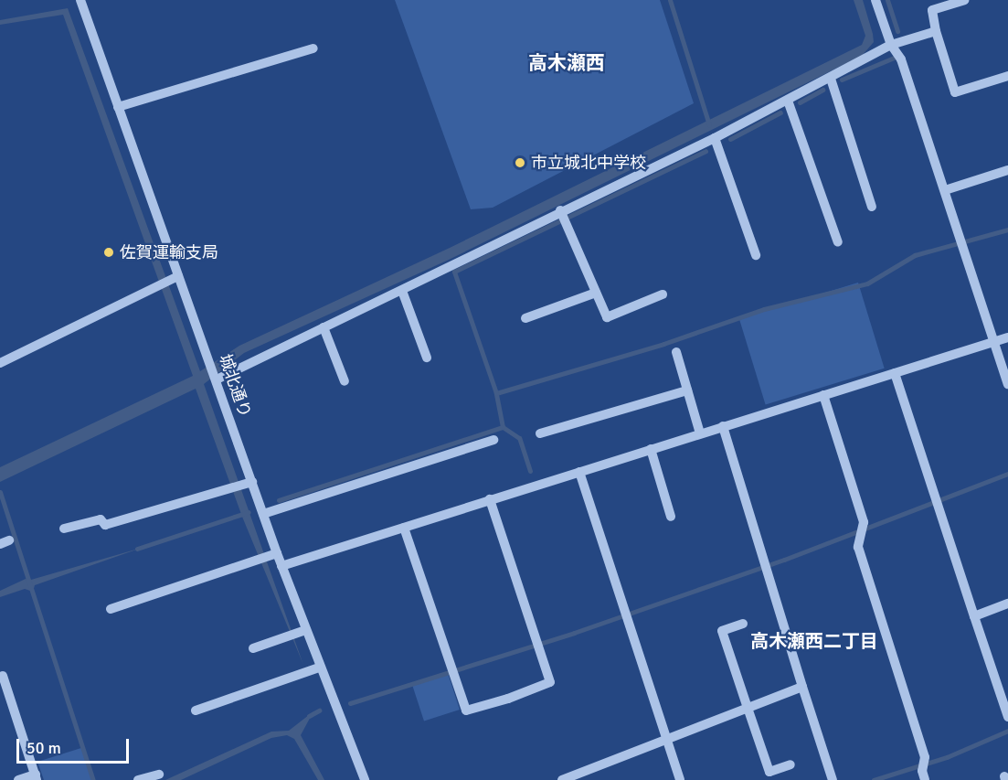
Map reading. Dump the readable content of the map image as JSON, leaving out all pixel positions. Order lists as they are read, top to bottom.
{
  "streets": {
    "street": ["城北通り"]
  },
  "districts": ["高木瀬西", "高木瀬西二丁目"],
  "places": ["市立城北中学校", "佐賀運輸支局"],
  "scale_bar": "50 m"
}
